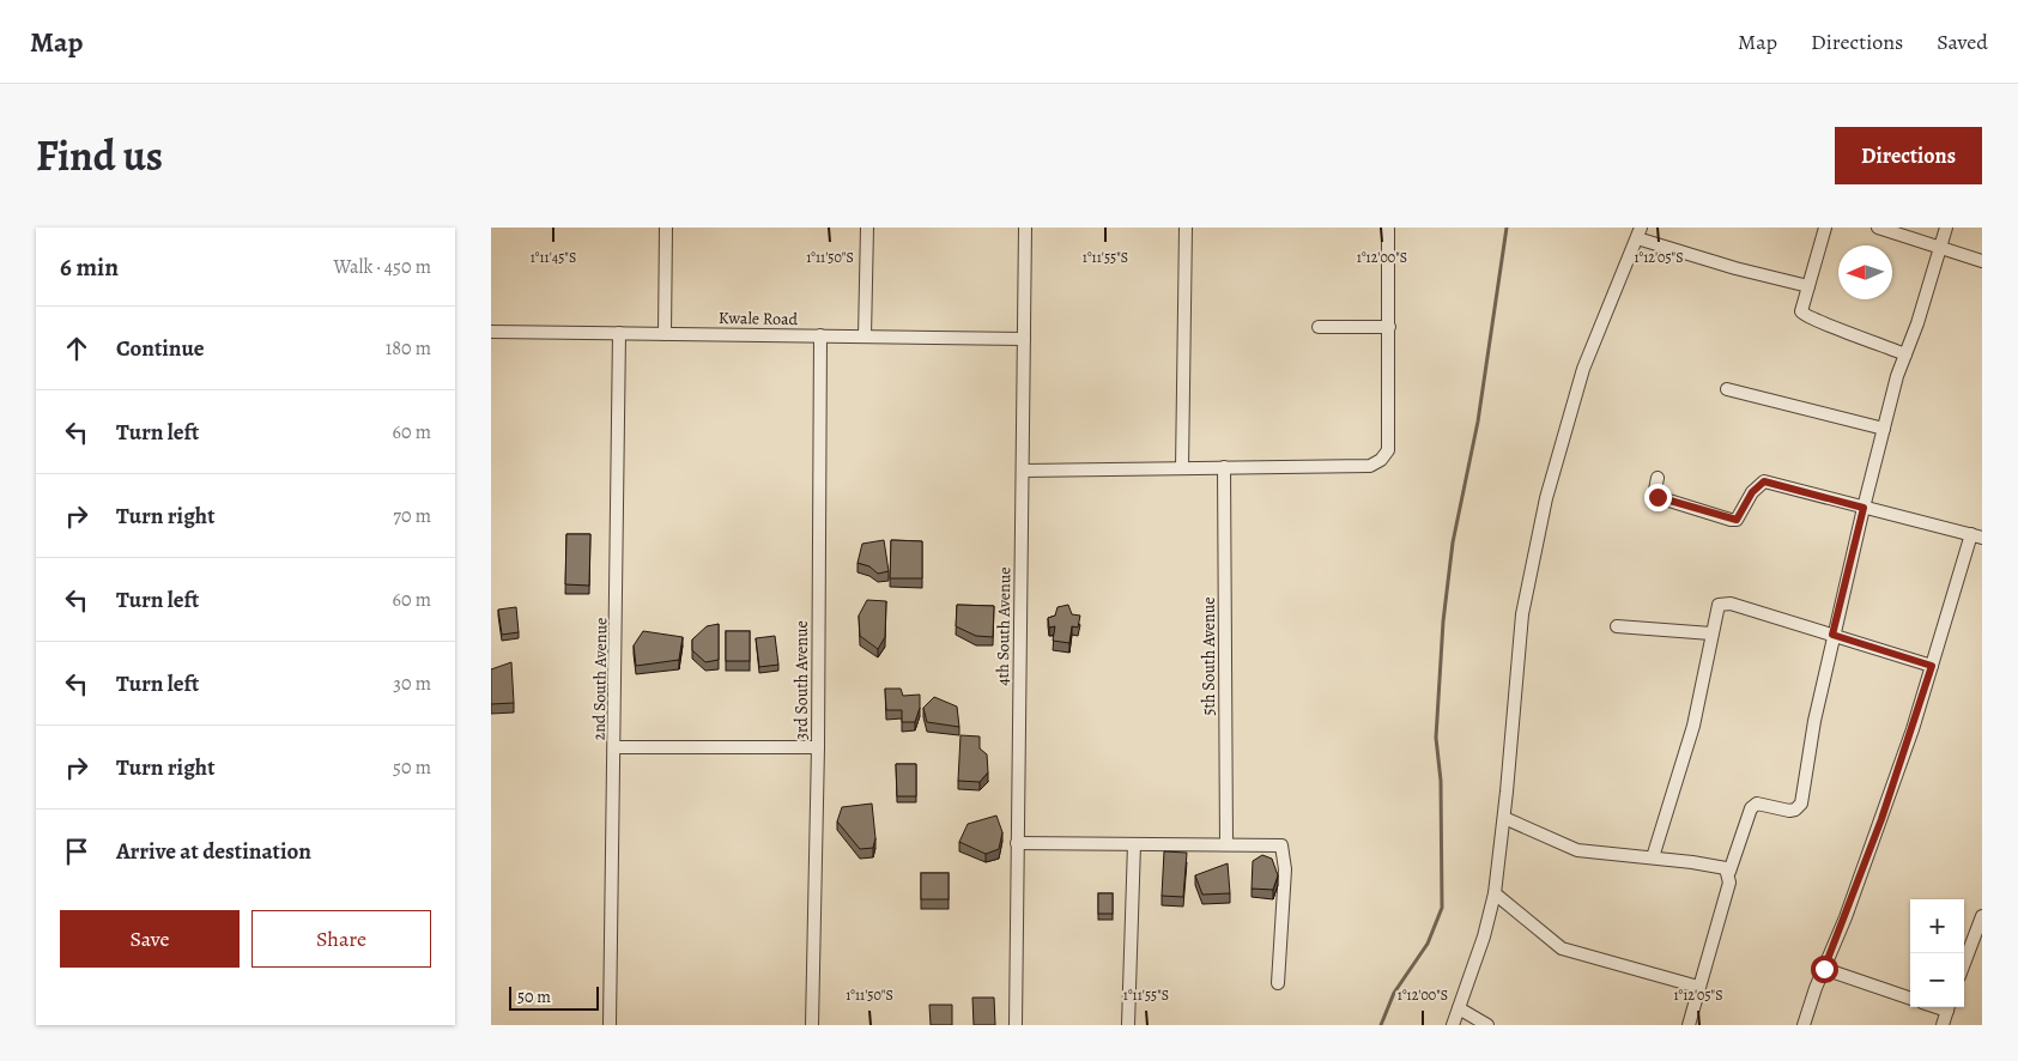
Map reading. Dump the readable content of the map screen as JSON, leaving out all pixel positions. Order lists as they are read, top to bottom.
{
  "streets": {
    "street": [
      "Kwale Road",
      "4th South Avenue",
      "5th South Avenue",
      "2nd South Avenue",
      "3rd South Avenue"
    ]
  },
  "crossings": [
    ["Kwale Road", "4th South Avenue"],
    ["Kwale Road", "2nd South Avenue"],
    ["Kwale Road", "3rd South Avenue"]
  ],
  "scale_bar": "50 m",
  "north": "left",
  "page": {
    "header": "Map",
    "nav": ["Map", "Directions", "Saved"],
    "title": "Find us",
    "buttons": [
      "Directions",
      ["Save", "Share"]
    ],
    "heading": ["6 min", "Walk · 450 m"],
    "list": [
      ["Continue", "180 m"],
      ["Turn left", "60 m"],
      ["Turn right", "70 m"],
      ["Turn left", "60 m"],
      ["Turn left", "30 m"],
      ["Turn right", "50 m"],
      "Arrive at destination"
    ],
    "map_buttons": ["+", "−"],
    "scale": "50 m"
  },
  "coordinates": [
    "1°11'45\"S",
    "1°11'50\"S",
    "1°11'55\"S",
    "1°12'00\"S",
    "1°12'05\"S"
  ]
}
